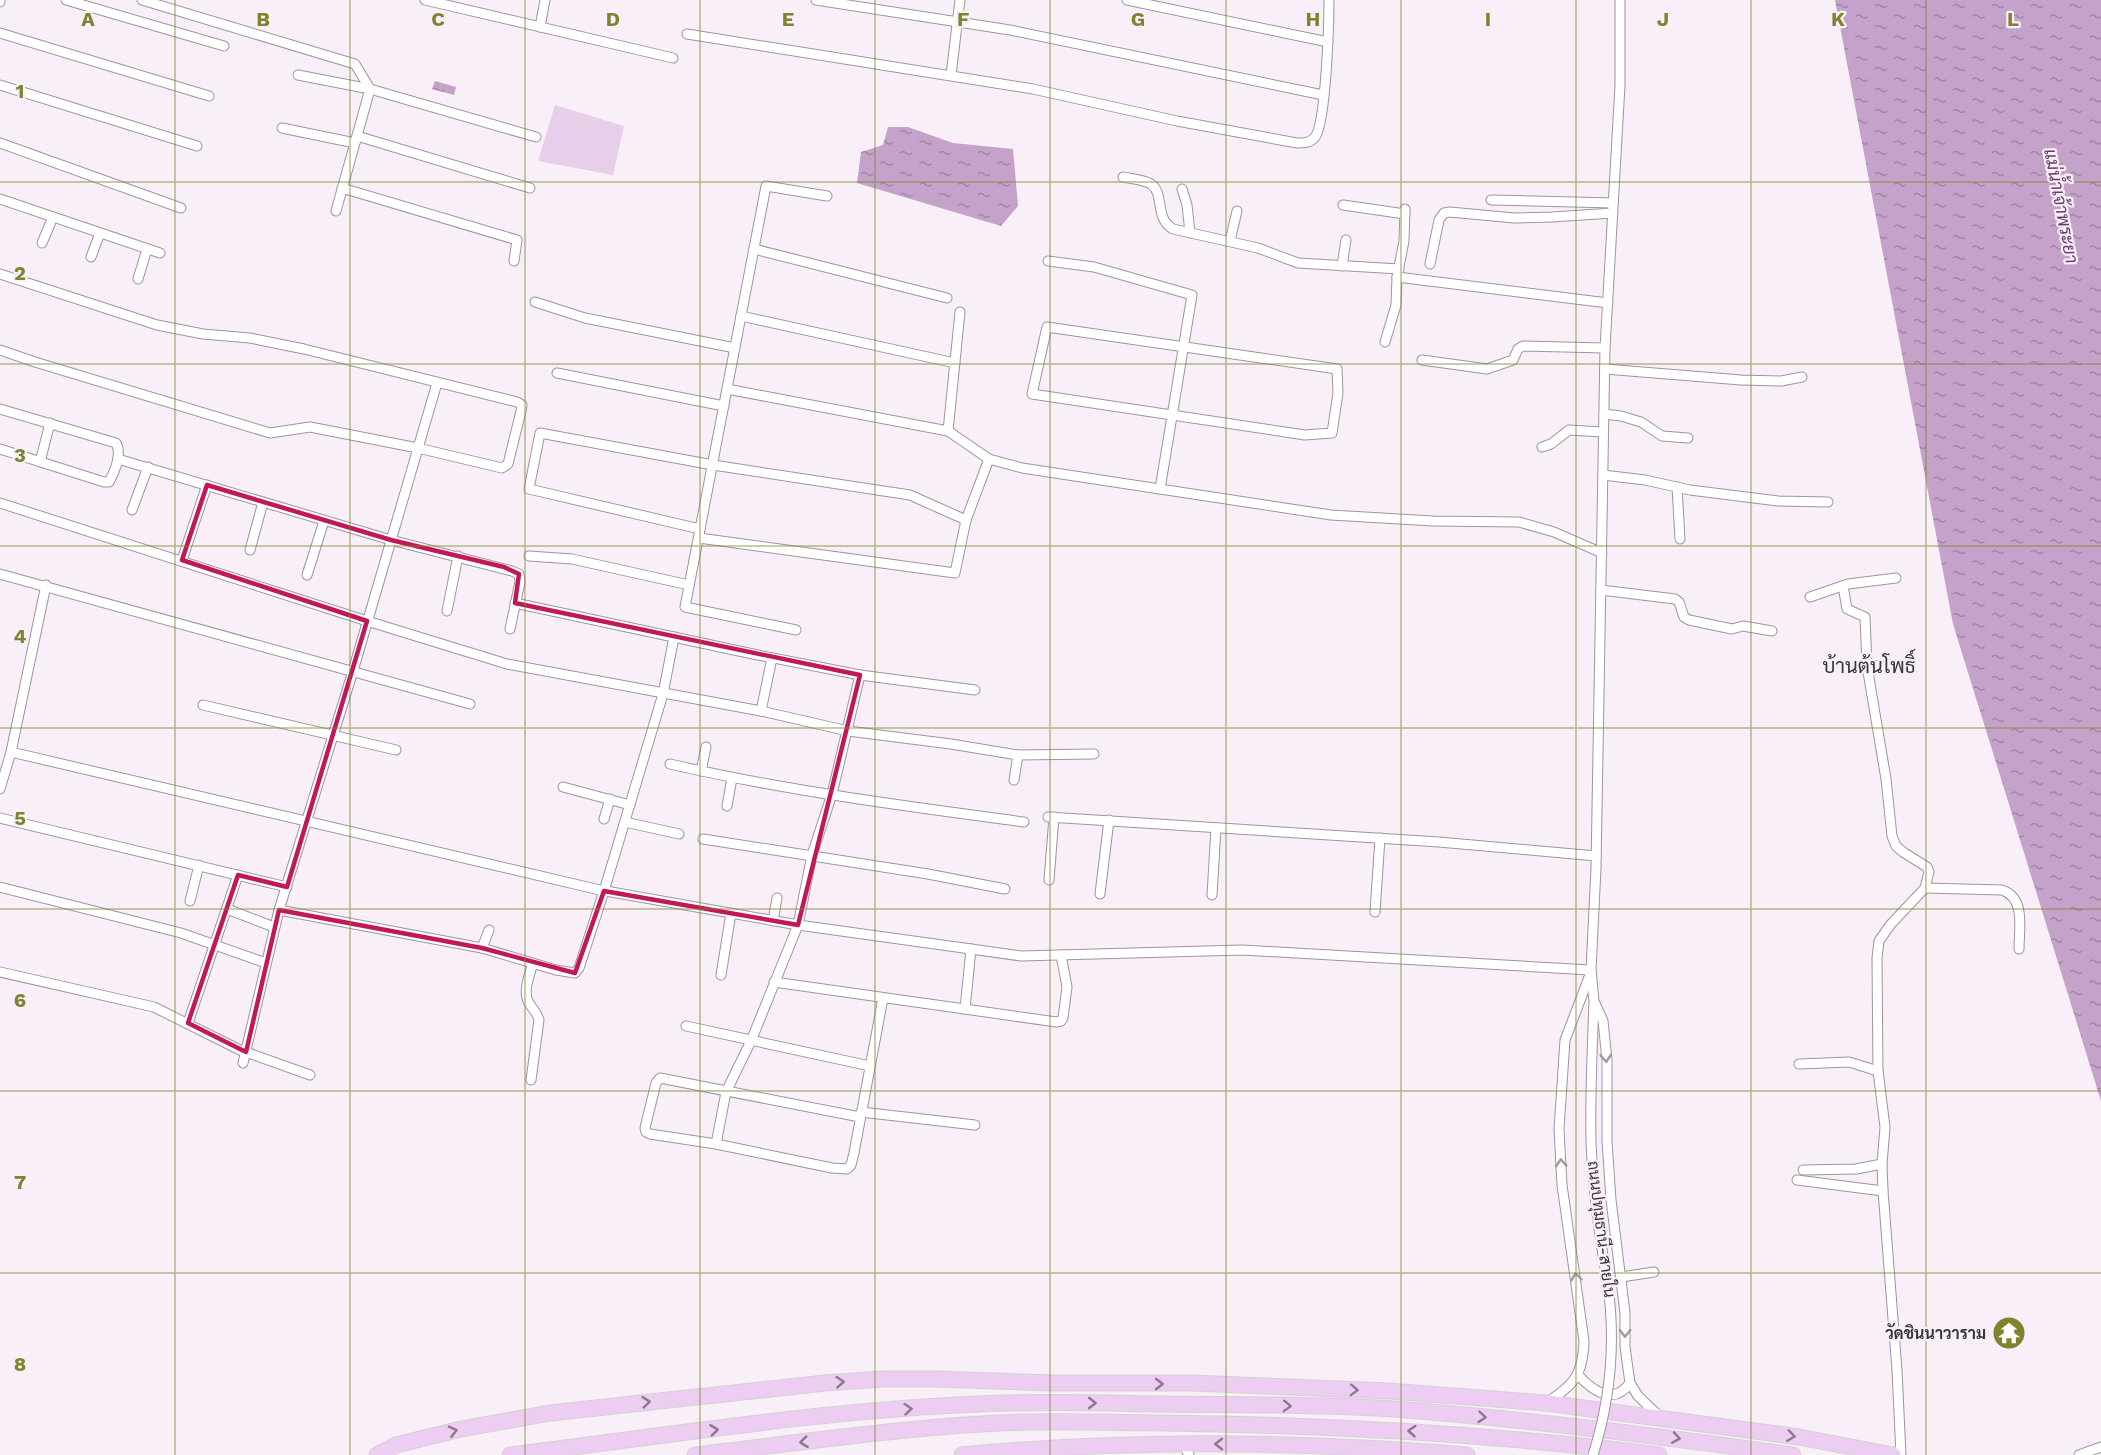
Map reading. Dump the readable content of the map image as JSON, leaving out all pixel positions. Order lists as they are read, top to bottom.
{
  "streets": {
    "street": ["ถนนปทุมธานี-สายใน"]
  },
  "districts": ["บ้านต้นโพธิ์"],
  "water": ["แม่น้ำเจ้าพระยา"],
  "places": {
    "temple": ["วัดชินนาวาราม"]
  },
  "grid": {
    "columns": [
      "A",
      "B",
      "C",
      "D",
      "E",
      "F",
      "G",
      "H",
      "I",
      "J",
      "K",
      "L"
    ],
    "rows": [
      "1",
      "2",
      "3",
      "4",
      "5",
      "6",
      "7",
      "8"
    ]
  }
}
